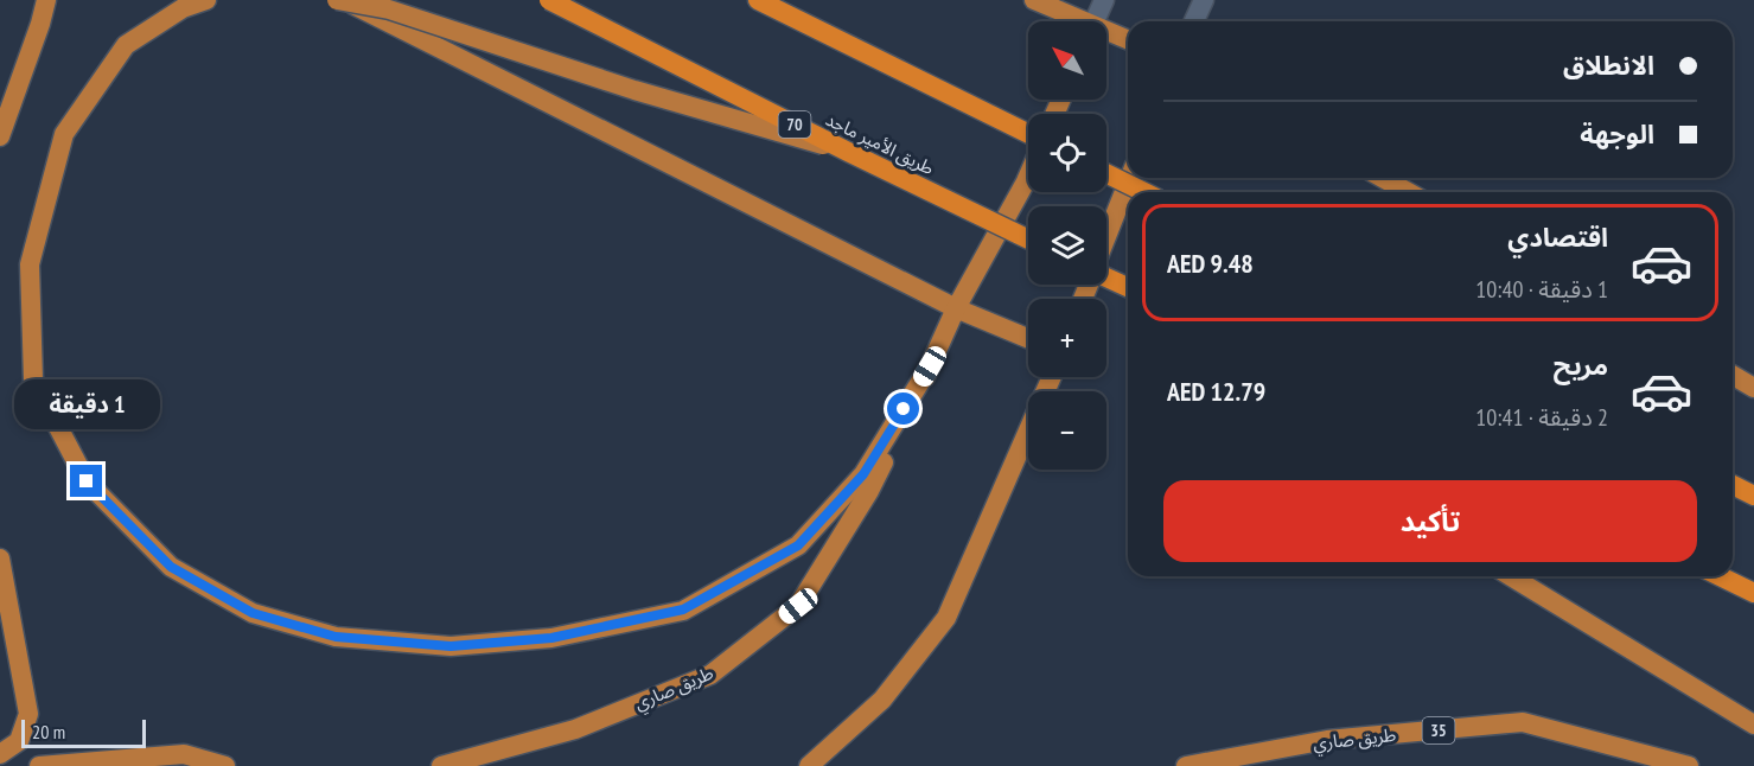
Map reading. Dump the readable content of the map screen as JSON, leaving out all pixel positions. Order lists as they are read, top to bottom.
{
  "streets": {
    "highway": ["70", "طريق الأمير ماجد"],
    "main road": ["طريق صاري", "35"]
  },
  "scale_bar": "20 m",
  "north": "top left",
  "page": {
    "map_buttons": ["+", "−"],
    "banner": ["الانطلاق", "الوجهة"],
    "list": [
      {
        "name": "اقتصادي",
        "note": "1 دقيقة · 10:40",
        "value": "AED 9.48"
      },
      {
        "name": "مريح",
        "note": "2 دقيقة · 10:41",
        "value": "AED 12.79"
      }
    ],
    "bubble": "1 دقيقة",
    "buttons": "تأكيد",
    "scale": "20 m"
  }
}
